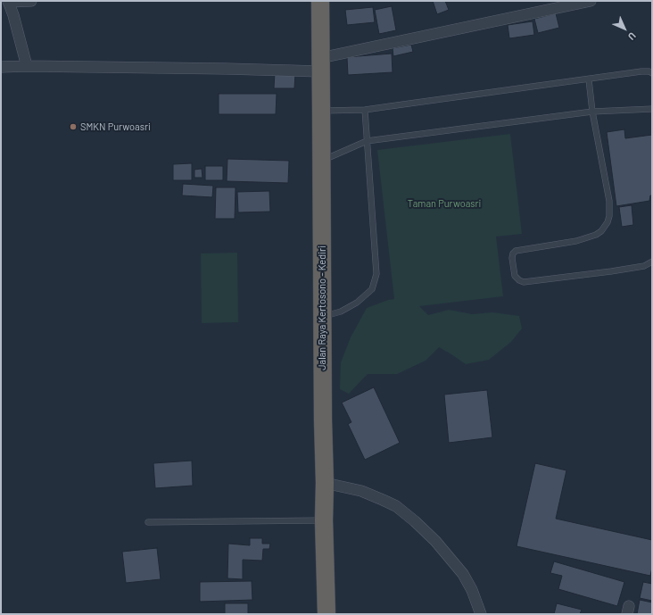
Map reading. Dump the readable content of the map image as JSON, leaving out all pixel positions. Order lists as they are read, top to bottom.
{
  "streets": {
    "highway": ["Jalan Raya Kertosono - Kediri"]
  },
  "parks": ["Taman Purwoasri"],
  "places": ["SMKN Purwoasri"],
  "north": "bottom right"
}
